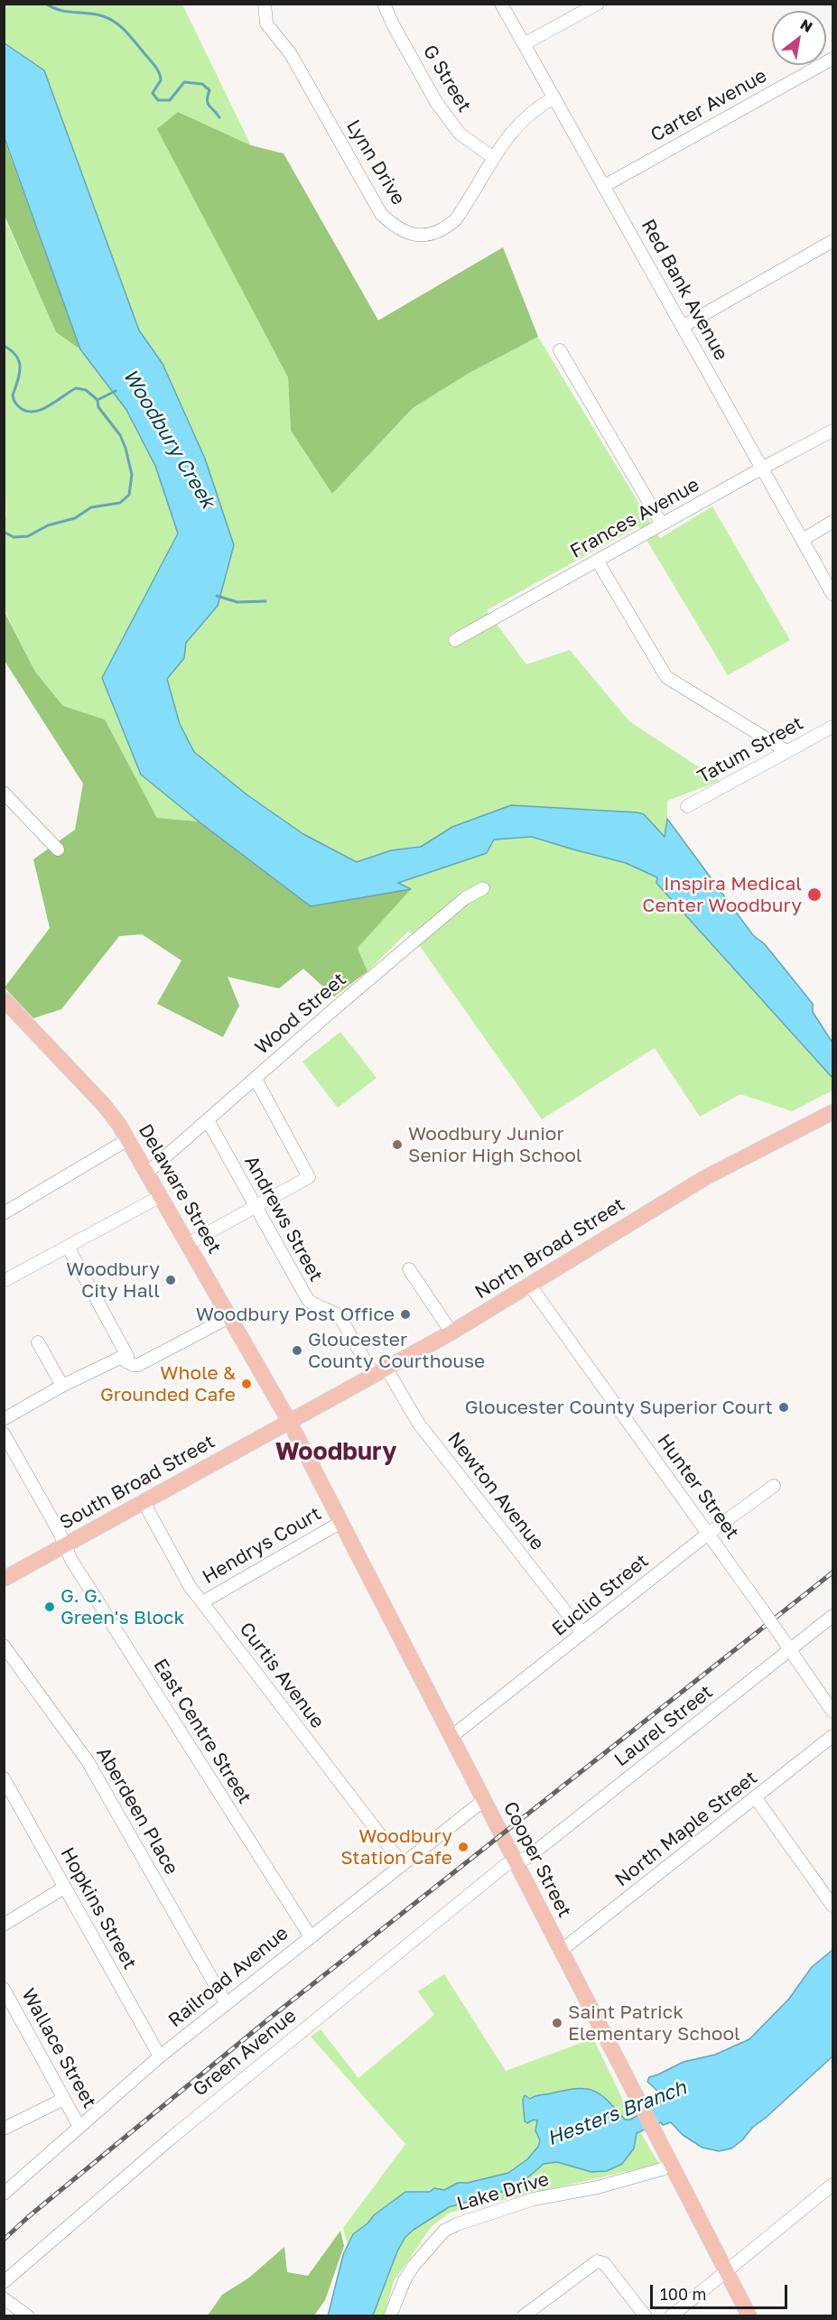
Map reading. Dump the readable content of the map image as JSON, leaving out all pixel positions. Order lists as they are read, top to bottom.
{
  "streets": {
    "main road": [
      "Delaware Street",
      "North Broad Street",
      "South Broad Street",
      "Cooper Street"
    ],
    "street": [
      "G Street",
      "Carter Avenue",
      "Lynn Drive",
      "Red Bank Avenue",
      "Frances Avenue",
      "Tatum Street",
      "Wood Street",
      "Andrews Street",
      "Hunter Street",
      "Newton Avenue",
      "Hendrys Court",
      "Euclid Street",
      "Curtis Avenue",
      "Laurel Street",
      "East Centre Street",
      "Aberdeen Place",
      "North Maple Street",
      "Hopkins Street",
      "Railroad Avenue",
      "Wallace Street",
      "Green Avenue",
      "Lake Drive"
    ]
  },
  "crossings": [
    ["G Street", "Lynn Drive"],
    ["Carter Avenue", "Red Bank Avenue"],
    ["Lynn Drive", "Red Bank Avenue"],
    ["Red Bank Avenue", "Frances Avenue"],
    ["Wood Street", "Delaware Street"],
    ["Wood Street", "Andrews Street"],
    ["Delaware Street", "North Broad Street"],
    ["Delaware Street", "South Broad Street"],
    ["Delaware Street", "Cooper Street"],
    ["Andrews Street", "North Broad Street"],
    ["Andrews Street", "Newton Avenue"],
    ["North Broad Street", "South Broad Street"],
    ["North Broad Street", "Hunter Street"],
    ["North Broad Street", "Newton Avenue"],
    ["North Broad Street", "Cooper Street"],
    ["South Broad Street", "Curtis Avenue"],
    ["South Broad Street", "East Centre Street"],
    ["South Broad Street", "Cooper Street"],
    ["Hunter Street", "Euclid Street"],
    ["Hunter Street", "Laurel Street"],
    ["Newton Avenue", "Euclid Street"],
    ["Hendrys Court", "Curtis Avenue"],
    ["Hendrys Court", "Cooper Street"],
    ["Euclid Street", "Cooper Street"],
    ["Curtis Avenue", "Railroad Avenue"],
    ["Laurel Street", "Cooper Street"],
    ["Laurel Street", "Green Avenue"],
    ["East Centre Street", "Railroad Avenue"],
    ["Aberdeen Place", "Railroad Avenue"],
    ["North Maple Street", "Cooper Street"],
    ["Cooper Street", "Railroad Avenue"],
    ["Cooper Street", "Green Avenue"],
    ["Cooper Street", "Lake Drive"],
    ["Hopkins Street", "Railroad Avenue"],
    ["Railroad Avenue", "Wallace Street"]
  ],
  "districts": ["Woodbury"],
  "water": ["Woodbury Creek", "Hesters Branch"],
  "places": [
    "Inspira Medical Center Woodbury",
    "Woodbury Junior Senior High School",
    "Woodbury City Hall",
    "Woodbury Post Office",
    "Gloucester County Courthouse",
    "Whole & Grounded Cafe",
    "Gloucester County Superior Court",
    "G. G. Green's Block",
    "Woodbury Station Cafe",
    "Saint Patrick Elementary School"
  ],
  "scale_bar": "100 m",
  "north": "top right"
}
